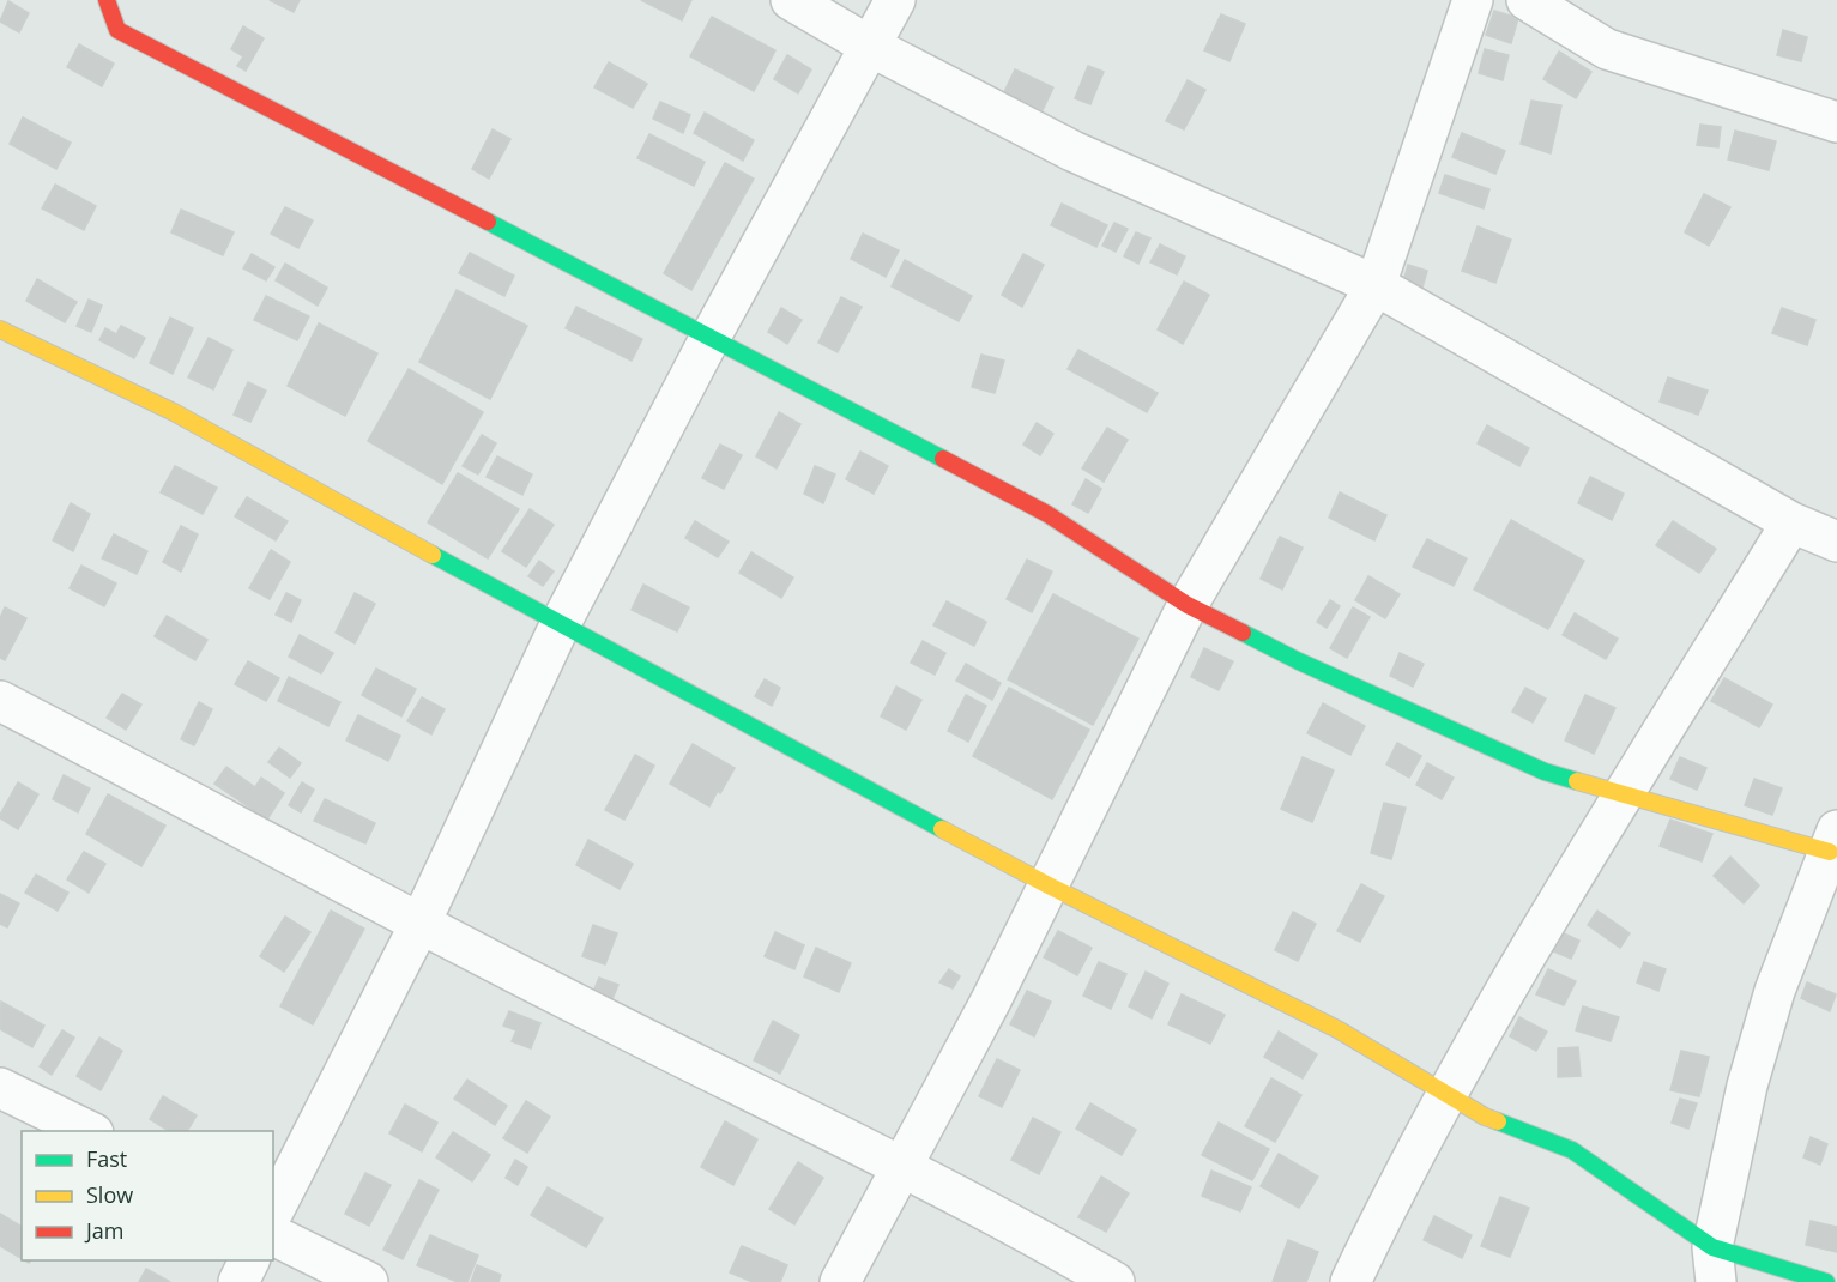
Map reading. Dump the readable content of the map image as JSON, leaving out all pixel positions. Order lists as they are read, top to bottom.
{
  "legend": ["Fast", "Slow", "Jam"]
}
